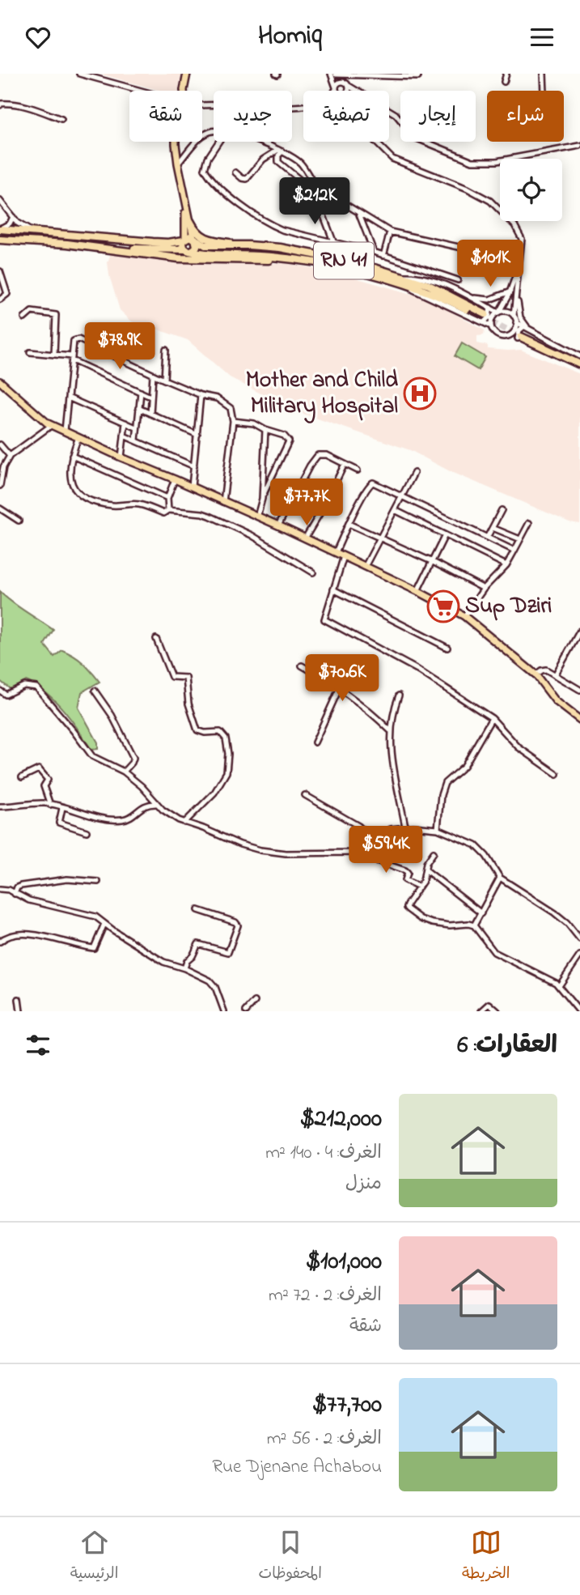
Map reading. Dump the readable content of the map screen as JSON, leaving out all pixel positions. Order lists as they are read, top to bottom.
{
  "streets": {
    "highway": ["RN 41"]
  },
  "places": {
    "hospital": ["Mother and Child Military Hospital"],
    "supermarket": ["Sup Dziri"]
  },
  "page": {
    "header": "Homiq",
    "chip": [
      "شراء",
      "إيجار",
      "تصفية",
      "جديد",
      "شقة"
    ],
    "price": [
      "$212K",
      "$101K",
      "$78.9K",
      "$77.7K",
      "$70.6K",
      "$59.4K"
    ],
    "heading": "العقارات: 6",
    "list": [
      {
        "name": "$212,000",
        "note": "الغرف: 4 · 140 m² · منزل"
      },
      {
        "name": "$101,000",
        "note": "الغرف: 2 · 72 m² · شقة"
      },
      {
        "name": "$77,700",
        "note": "الغرف: 2 · 56 m² · Rue Djenane Achabou"
      }
    ],
    "tabs": ["الخريطة", "المحفوظات", "الرئيسية"]
  }
}
